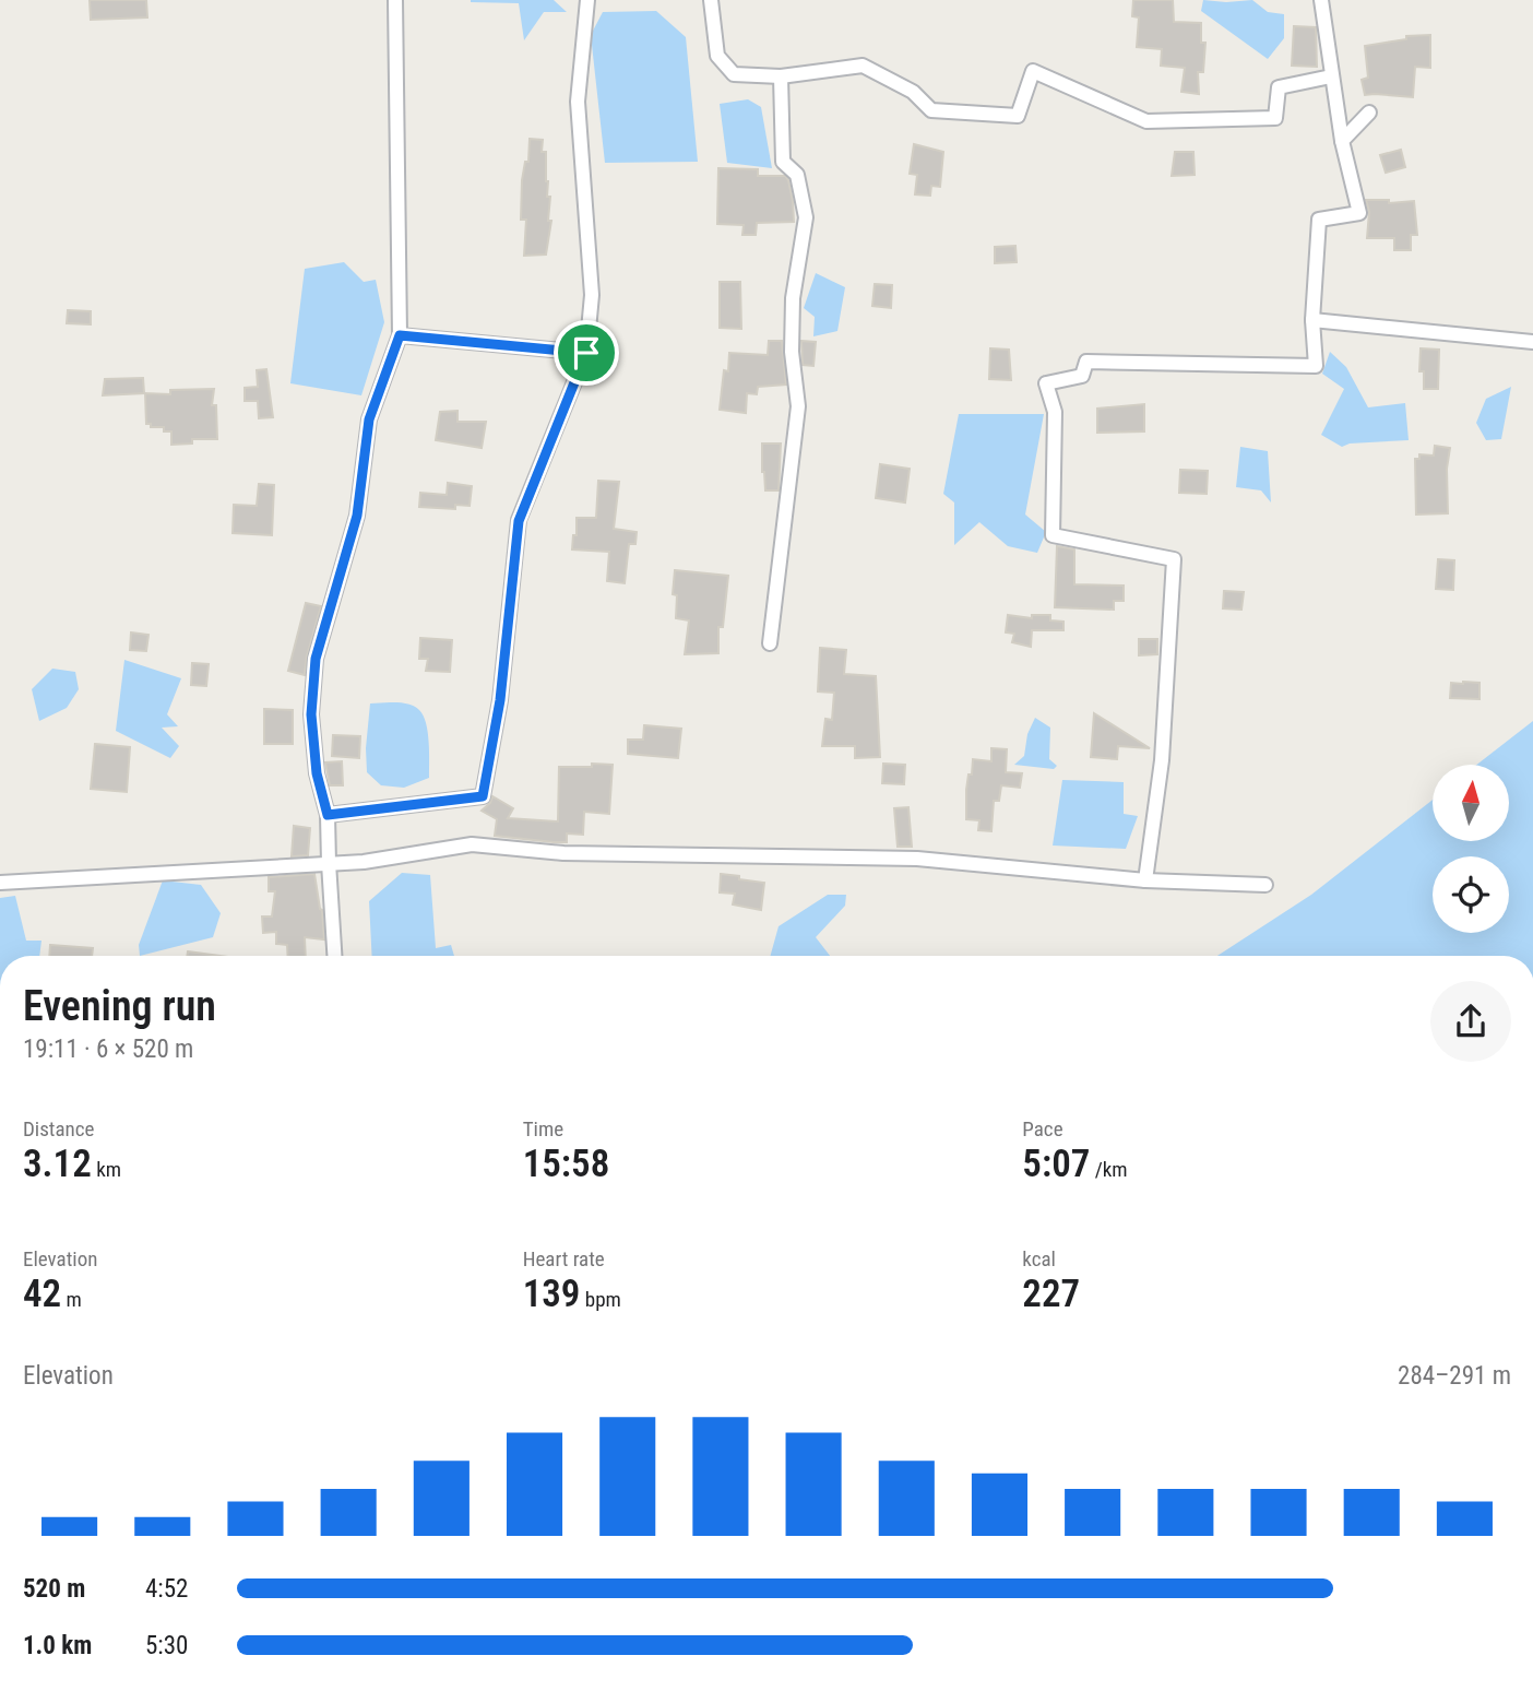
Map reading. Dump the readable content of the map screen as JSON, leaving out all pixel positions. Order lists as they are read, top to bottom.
{
  "north": "top",
  "page": {
    "heading": ["Evening run", "19:11 · 6 × 520 m"],
    "stats": [
      ["Distance", "3.12 km"],
      ["Time", "15:58"],
      ["Pace", "5:07 /km"],
      ["Elevation", "42 m"],
      ["Heart rate", "139 bpm"],
      ["kcal", "227"]
    ],
    "chart": ["Elevation", "284–291 m"],
    "list": [
      {
        "name": "520 m",
        "note": "4:52"
      },
      {
        "name": "1.0 km",
        "note": "5:30"
      }
    ]
  }
}
